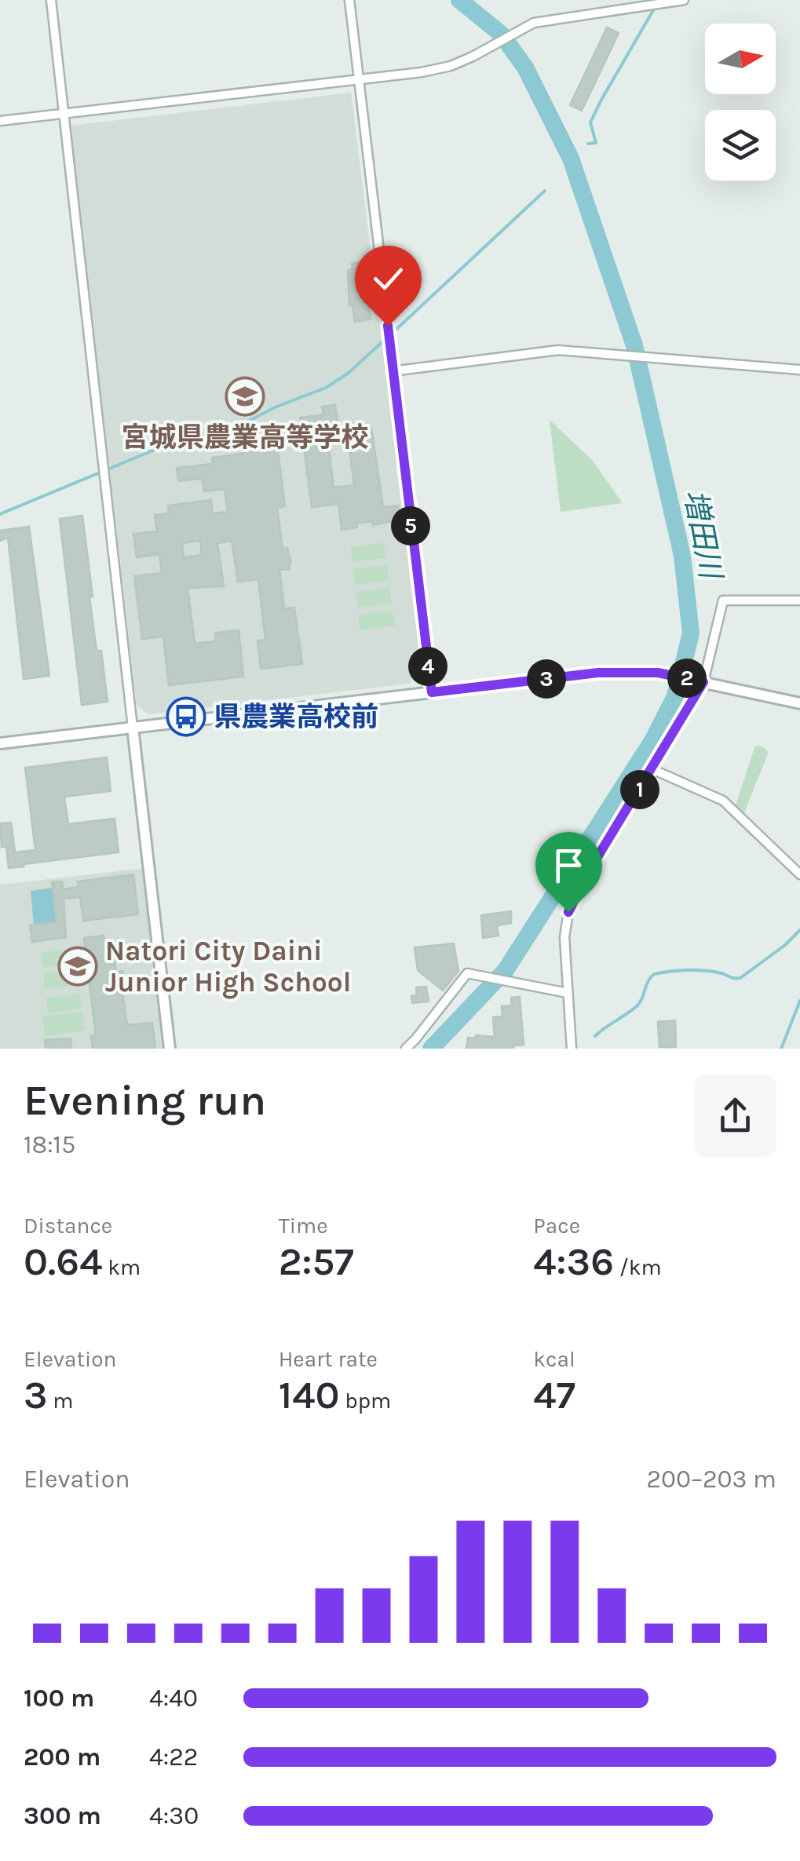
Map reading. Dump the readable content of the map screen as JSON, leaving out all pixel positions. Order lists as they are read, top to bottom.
{
  "water": ["増田川"],
  "places": {
    "school or university": ["宮城県農業高等学校", "Natori City Daini Junior High School"],
    "bus stop": ["県農業高校前"]
  },
  "north": "right",
  "page": {
    "pins": [
      "5",
      "4",
      "2",
      "3",
      "1"
    ],
    "heading": ["Evening run", "18:15"],
    "stats": [
      ["Distance", "0.64 km"],
      ["Time", "2:57"],
      ["Pace", "4:36 /km"],
      ["Elevation", "3 m"],
      ["Heart rate", "140 bpm"],
      ["kcal", "47"]
    ],
    "chart": ["Elevation", "200–203 m"],
    "list": [
      {
        "name": "100 m",
        "note": "4:40"
      },
      {
        "name": "200 m",
        "note": "4:22"
      },
      {
        "name": "300 m",
        "note": "4:30"
      }
    ]
  }
}
